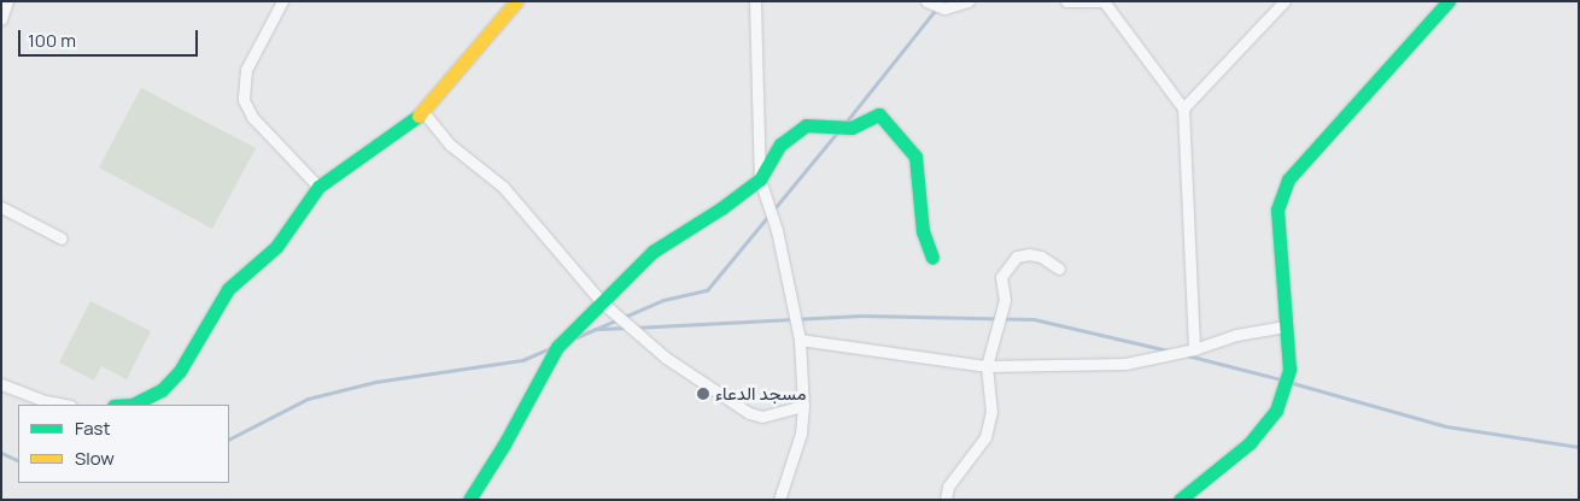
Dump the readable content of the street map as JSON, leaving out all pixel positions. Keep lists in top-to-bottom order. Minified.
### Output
{"places":["مسجد الدعاء"],"legend":["Fast","Slow"],"scale_bar":"100 m"}
